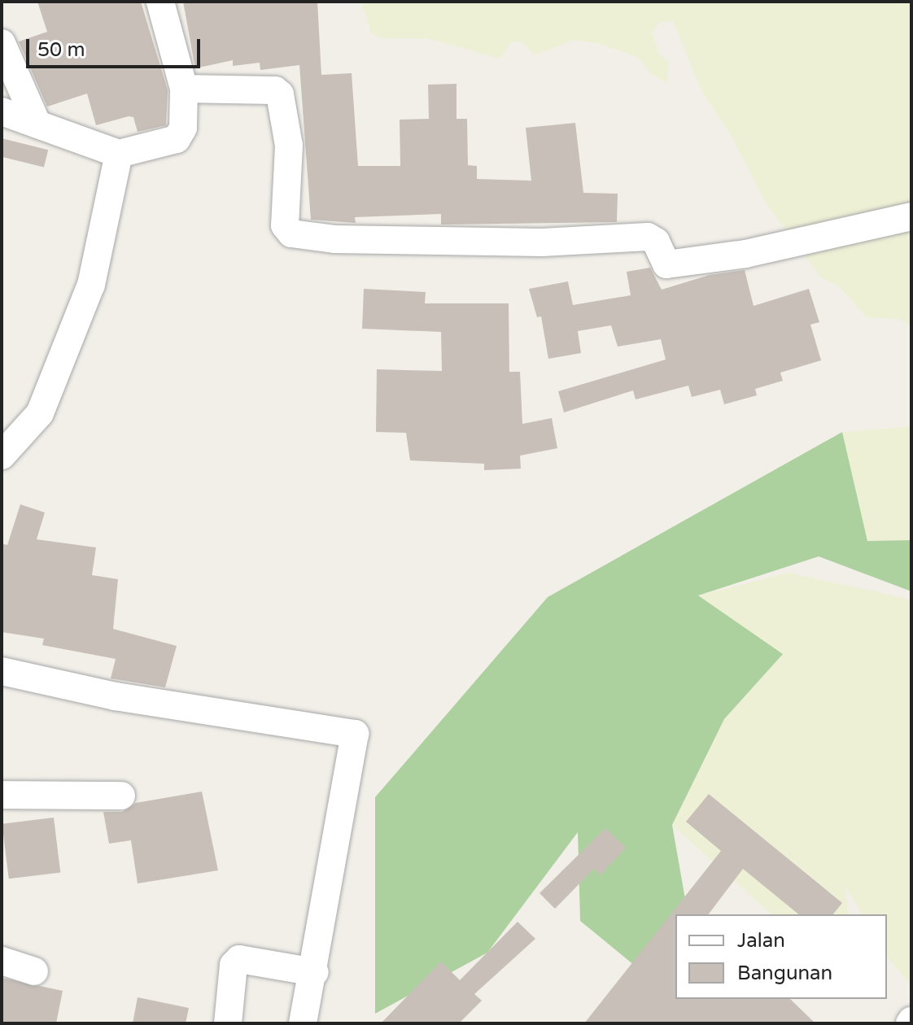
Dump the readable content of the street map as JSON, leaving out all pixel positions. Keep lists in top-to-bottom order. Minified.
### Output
{"legend":["Jalan","Bangunan"],"scale_bar":"50 m"}
